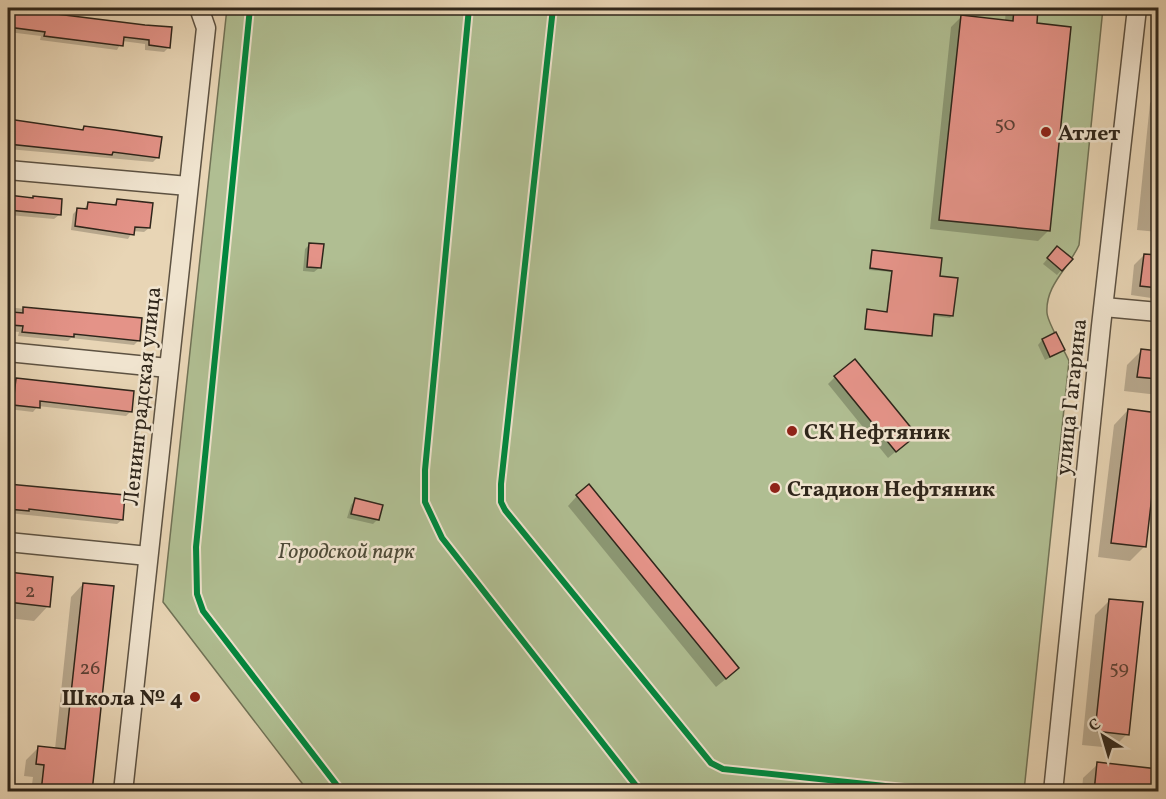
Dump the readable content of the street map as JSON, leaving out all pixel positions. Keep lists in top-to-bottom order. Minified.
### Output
{"streets":{"street":["Ленинградская улица","улица Гагарина"]},"parks":["Городской парк"],"places":["Атлет","СК Нефтяник","Стадион Нефтяник","Школа № 4"],"house_numbers":["50","2","26","59"],"north":"top left"}
